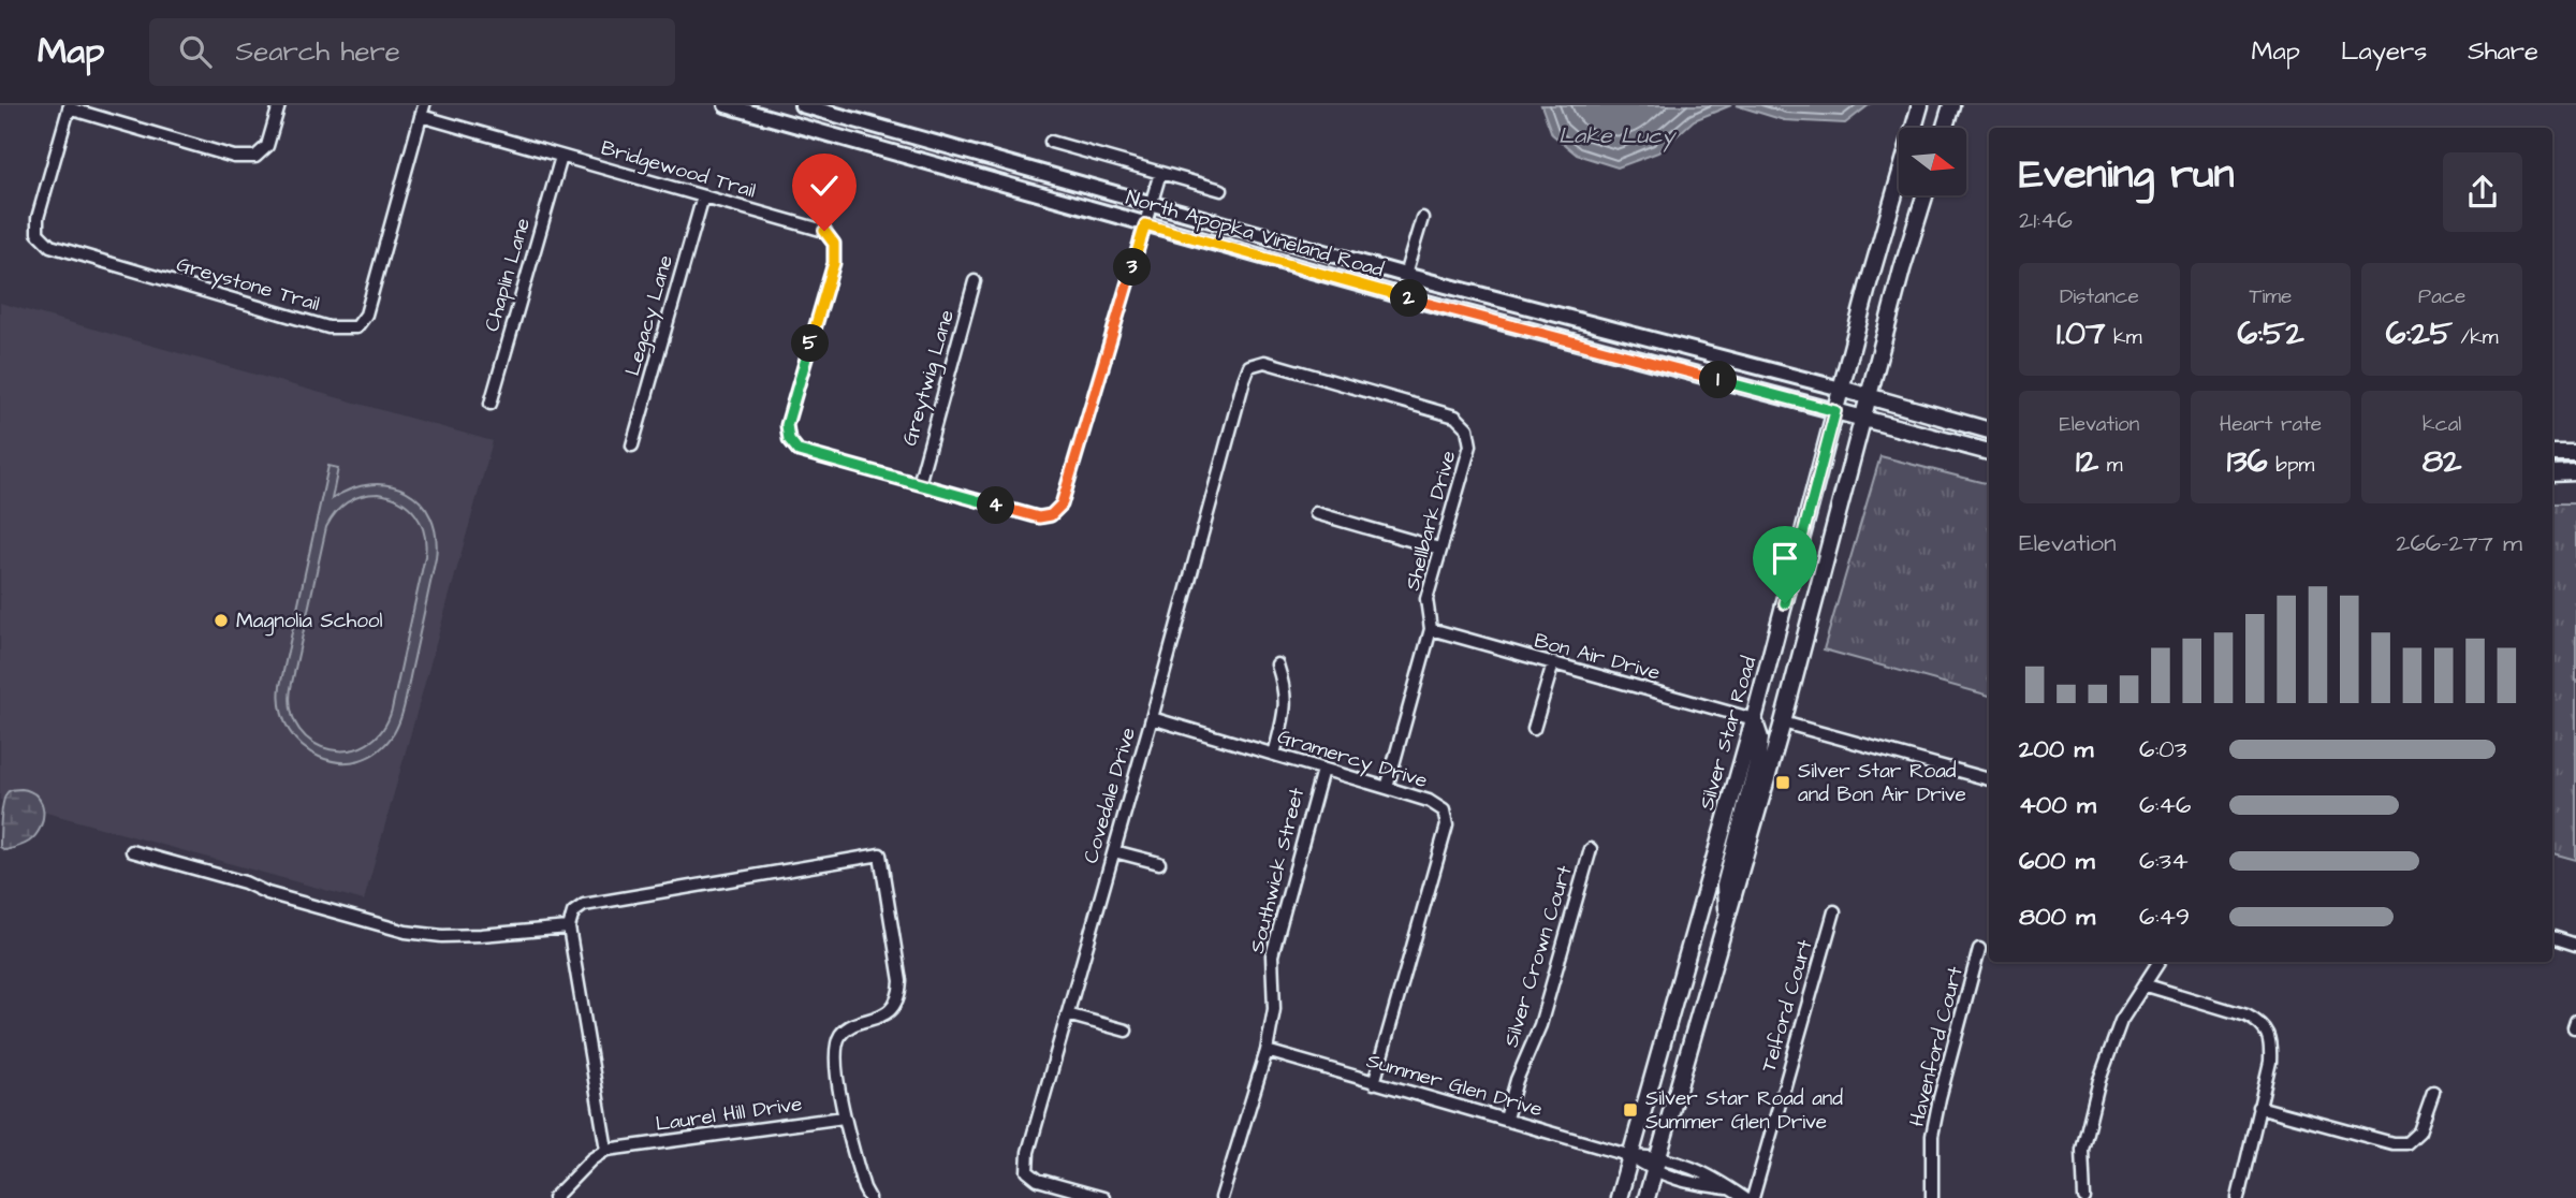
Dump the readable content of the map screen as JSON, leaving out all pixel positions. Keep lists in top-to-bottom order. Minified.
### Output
{"streets":{"main road":["North Apopka Vineland Road","Silver Star Road"],"street":["Bridgewood Trail","Chaplin Lane","Greystone Trail","Legacy Lane","Greytwig Lane","Shellbark Drive","Bon Air Drive","Gramercy Drive","Covedale Drive","Southwick Street","Silver Crown Court","Telford Court","Havenford Court","Summer Glen Drive","Laurel Hill Drive"]},"crossings":[["Bridgewood Trail","North Apopka Vineland Road"],["Bridgewood Trail","Chaplin Lane"],["Bridgewood Trail","Greystone Trail"],["Bridgewood Trail","Legacy Lane"],["Bridgewood Trail","Greytwig Lane"],["North Apopka Vineland Road","Silver Star Road"],["Shellbark Drive","Bon Air Drive"],["Shellbark Drive","Gramercy Drive"],["Shellbark Drive","Covedale Drive"],["Bon Air Drive","Silver Star Road"],["Silver Star Road","Summer Glen Drive"],["Gramercy Drive","Covedale Drive"],["Gramercy Drive","Southwick Street"],["Gramercy Drive","Summer Glen Drive"],["Southwick Street","Summer Glen Drive"],["Silver Crown Court","Summer Glen Drive"]],"water":["Lake Lucy"],"places":{"other":["Magnolia School"],"transit":["Silver Star Road and Bon Air Drive","Silver Star Road and Summer Glen Drive"]},"north":"right","page":{"header":"Map","search":"Search here","nav":["Map","Layers","Share"],"heading":["Evening run","21:46"],"pins":["3","2","5","1","4"],"stats":[["Distance","1.07 km"],["Time","6:52"],["Pace","6:25 /km"],["Elevation","12 m"],["Heart rate","136 bpm"],["kcal","82"]],"chart":["Elevation","266–277 m"],"list":[{"name":"200 m","note":"6:03"},{"name":"400 m","note":"6:46"},{"name":"600 m","note":"6:34"},{"name":"800 m","note":"6:49"}]}}
